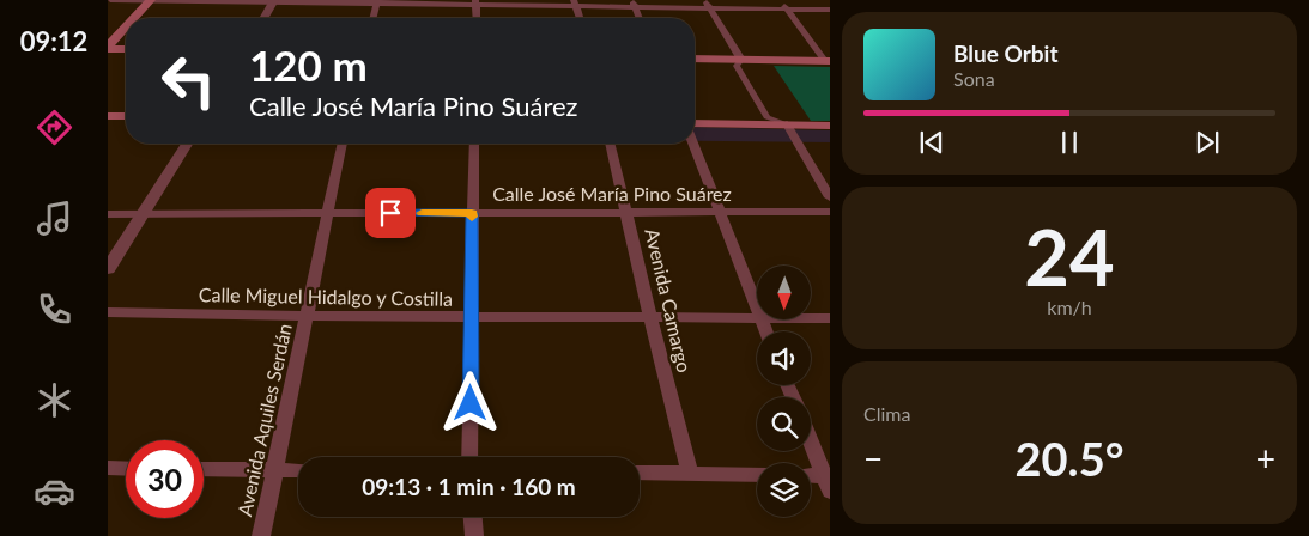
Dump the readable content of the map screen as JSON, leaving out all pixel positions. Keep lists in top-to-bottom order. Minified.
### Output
{"streets":{"street":["Calle José María Pino Suárez","Calle Miguel Hidalgo y Costilla","Avenida Camargo","Avenida Aquiles Serdán"]},"crossings":[["Calle José María Pino Suárez","Avenida Camargo"],["Calle José María Pino Suárez","Avenida Aquiles Serdán"],["Calle Miguel Hidalgo y Costilla","Avenida Camargo"],["Calle Miguel Hidalgo y Costilla","Avenida Aquiles Serdán"]],"north":"bottom","page":{"tabs":"09:12","turn":["120 m","Calle José María Pino Suárez"],"song":["Blue Orbit","Sona"],"tile":[["24","km/h"],"Clima"],"heat":["−","20.5°","+"],"limit":"30","trip":"09:13 · 1 min · 160 m"}}
